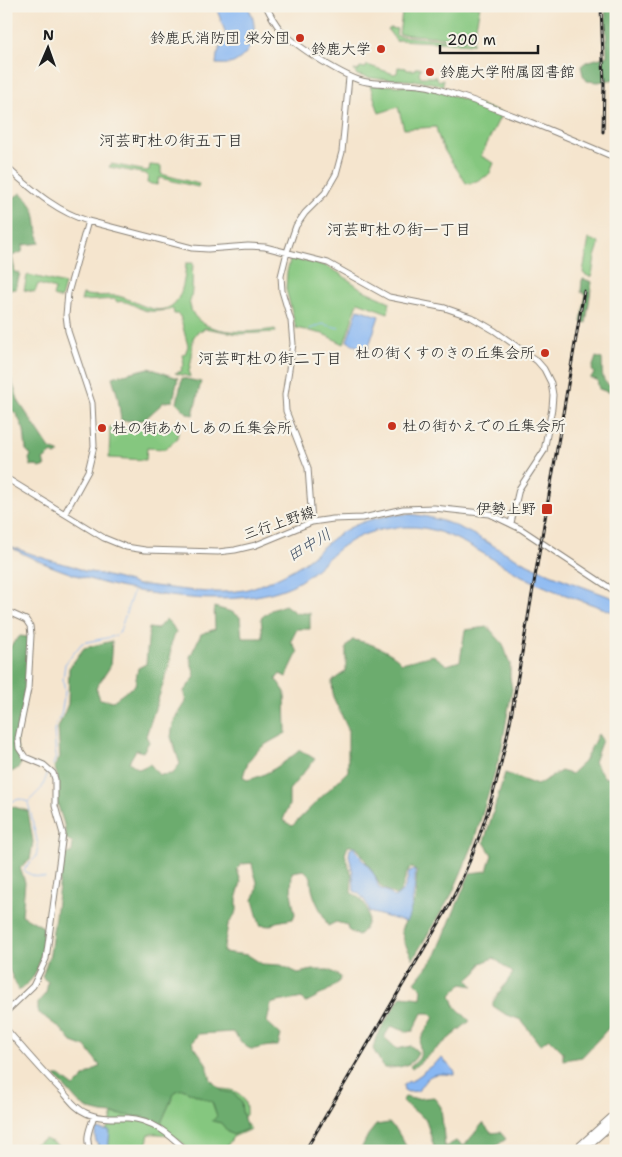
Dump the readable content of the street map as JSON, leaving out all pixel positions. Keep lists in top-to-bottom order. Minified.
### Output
{"streets":{"street":["三行上野線"]},"districts":["河芸町杜の街五丁目","河芸町杜の街一丁目","河芸町杜の街二丁目"],"water":["田中川"],"places":{"other":["鈴鹿氏消防団 栄分団","鈴鹿大学","鈴鹿大学附属図書館","杜の街くすのきの丘集会所","杜の街かえでの丘集会所","杜の街あかしあの丘集会所"],"transit":["伊勢上野"]},"scale_bar":"200 m","north":"top"}
